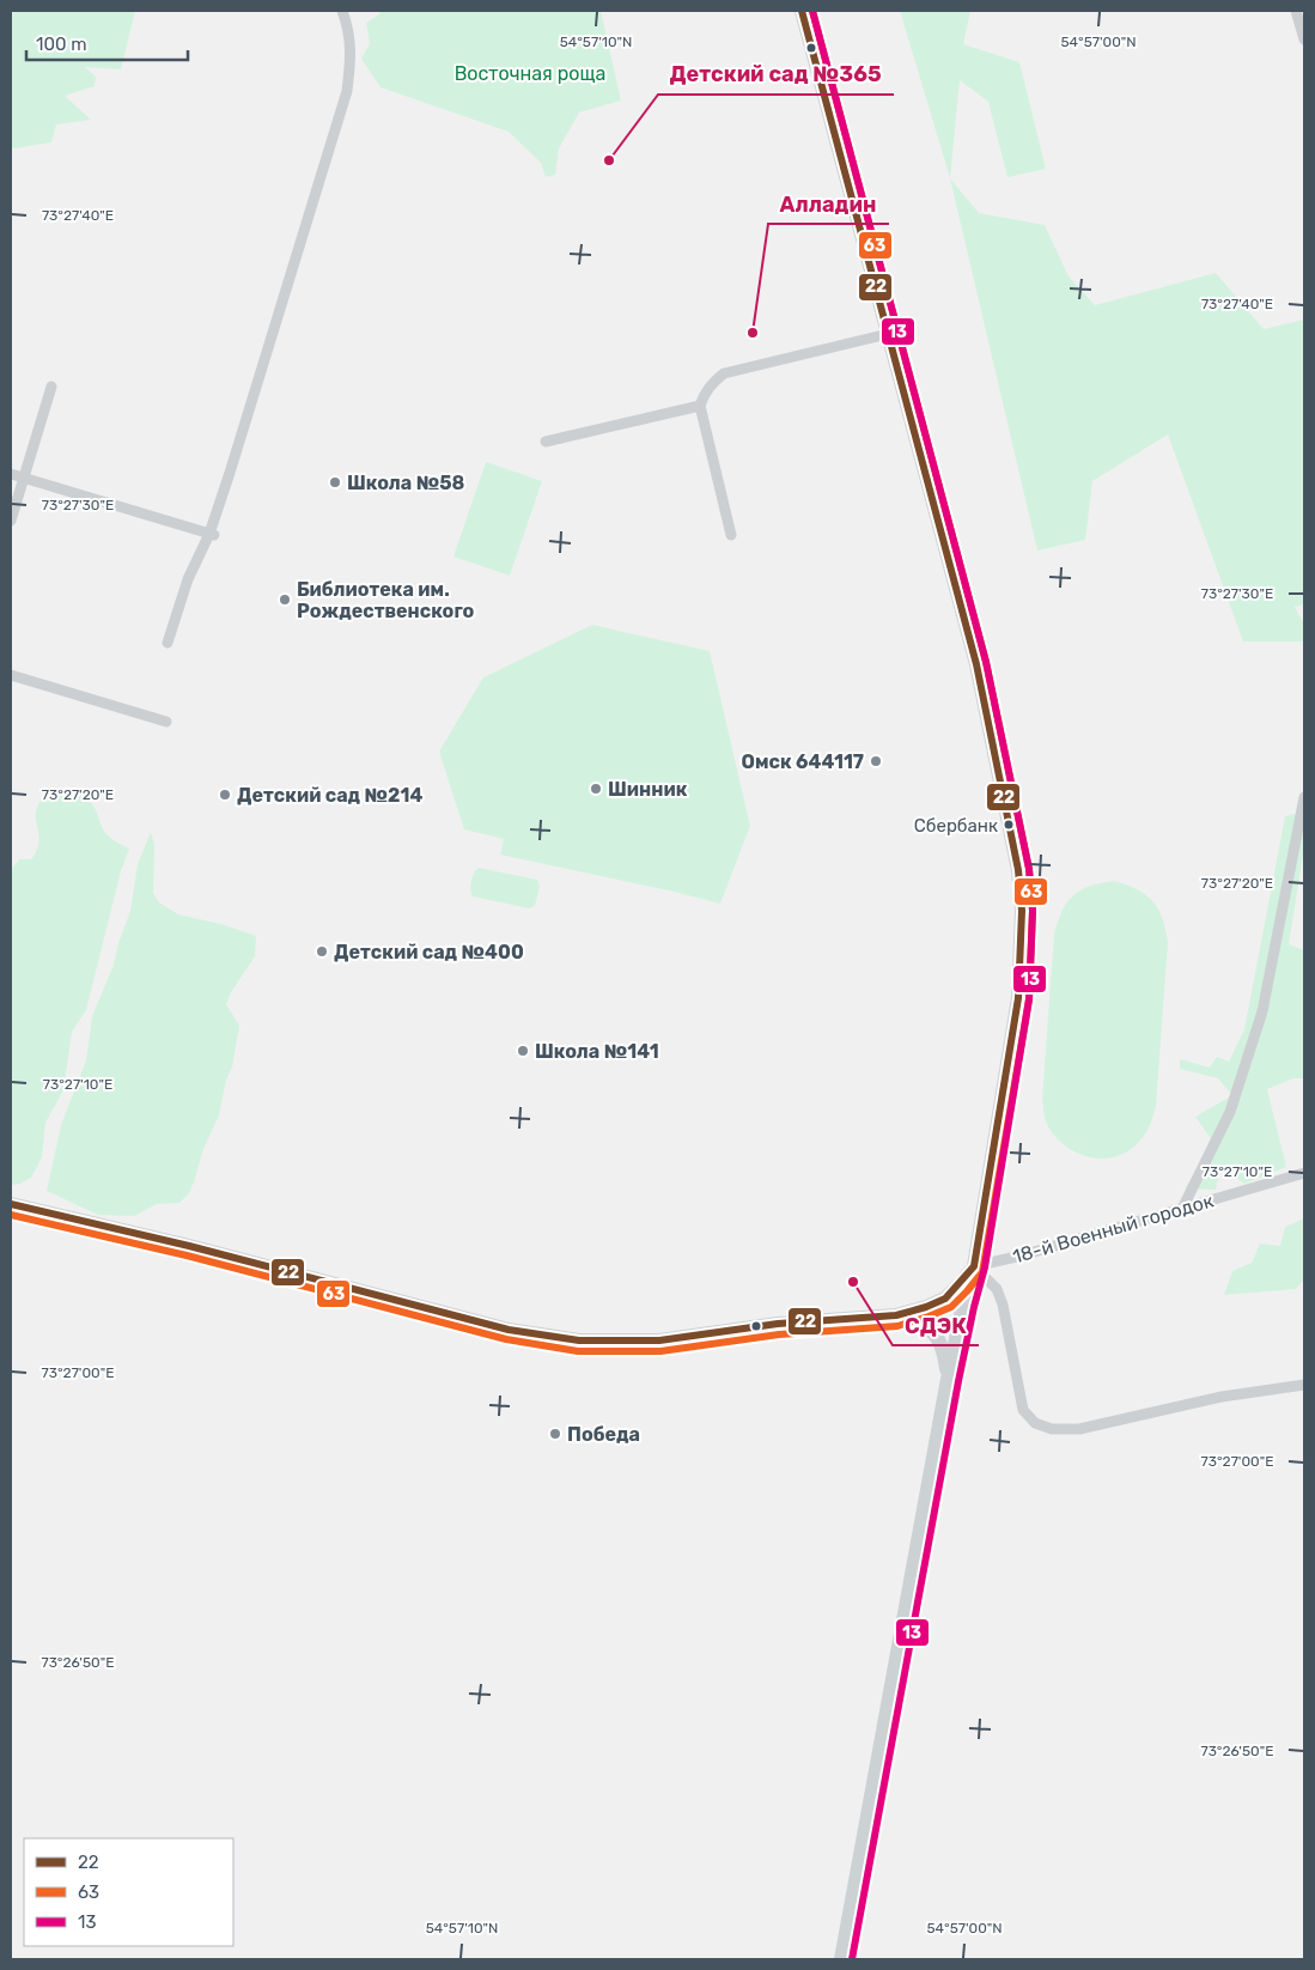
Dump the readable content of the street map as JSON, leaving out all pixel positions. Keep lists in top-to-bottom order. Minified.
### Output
{"streets":{"street":["18-й Военный городок"]},"parks":["Восточная роща"],"places":["Детский сад №365","Алладин","Школа №58","Библиотека им. Рождественского","Омск 644117","Шинник","Детский сад №214","Сбербанк","Детский сад №400","Школа №141","СДЭК","Победа"],"lines":["transit line 22","transit line 63","transit line 13"],"legend":["22","63","13"],"scale_bar":"100 m","coordinates":["54°57'10\"N","54°57'00\"N","73°27'40\"E","73°27'30\"E","73°27'20\"E","73°27'10\"E","73°27'00\"E","73°26'50\"E"]}
